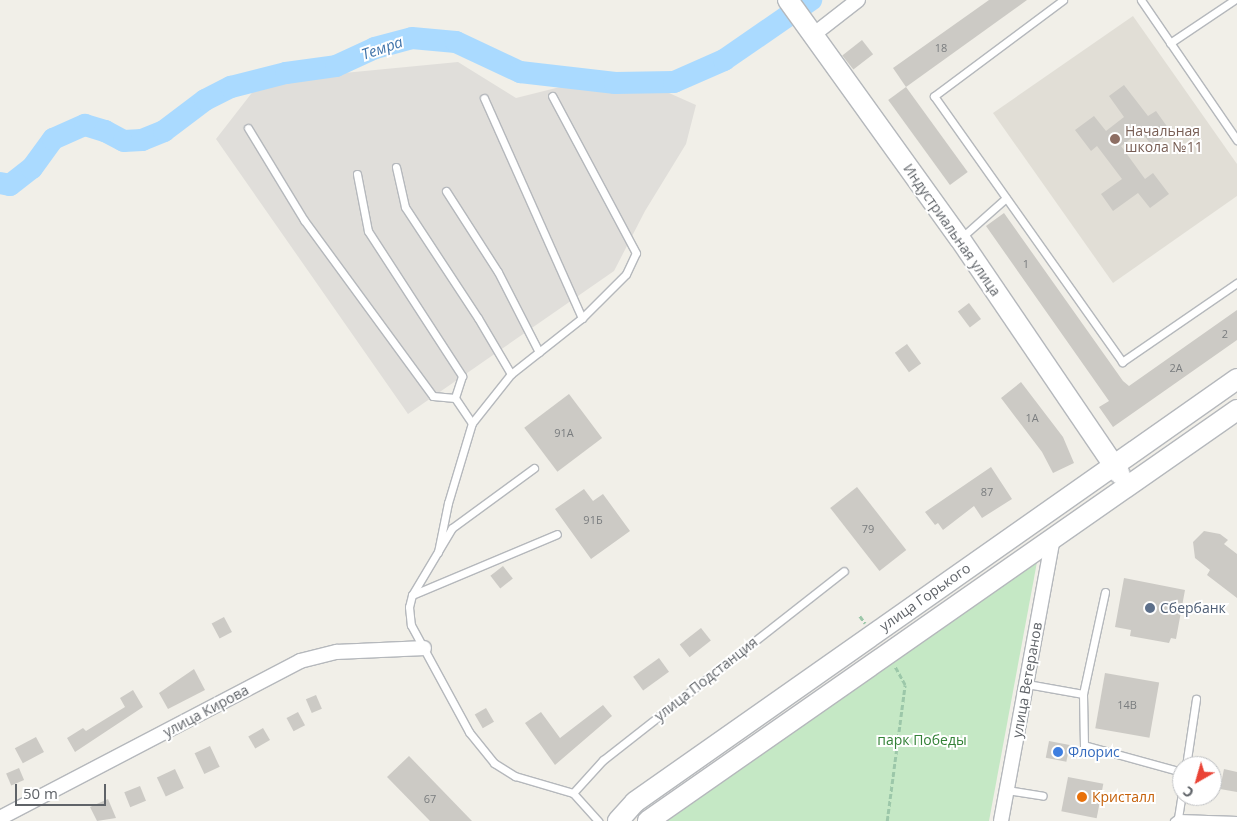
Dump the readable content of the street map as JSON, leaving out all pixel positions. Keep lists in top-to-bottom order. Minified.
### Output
{"streets":{"main road":["Индустриальная улица","улица Горького"],"street":["улица Ветеранов","улица Кирова"],"lane":["улица Подстанция"]},"crossings":[["Индустриальная улица","улица Горького"],["улица Горького","улица Ветеранов"]],"water":["Темра"],"parks":["парк Победы"],"places":["Начальная школа №11","Сбербанк","Флорис","Кристалл"],"house_numbers":["18","1","2","2А","1А","91А","87","91Б","79","14В","67"],"scale_bar":"50 m","north":"bottom left"}
